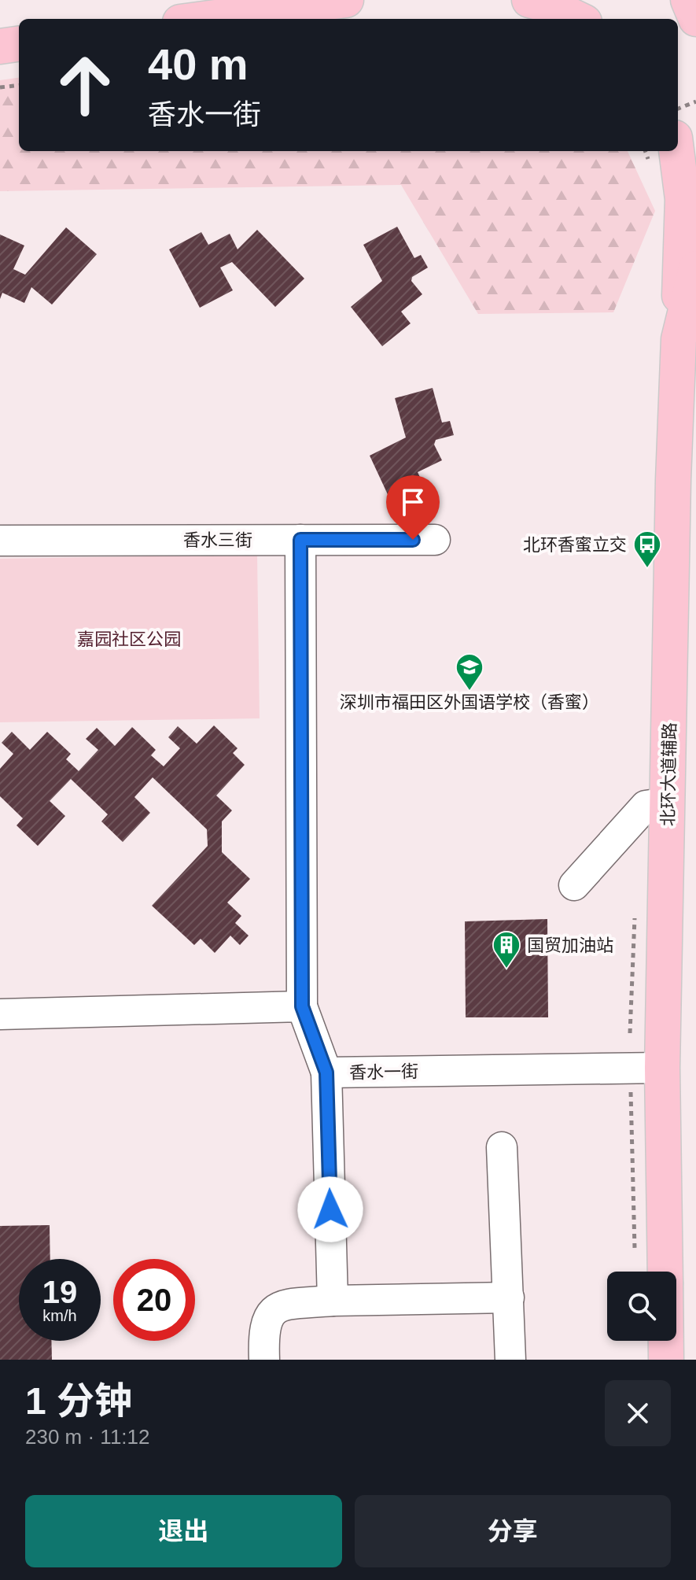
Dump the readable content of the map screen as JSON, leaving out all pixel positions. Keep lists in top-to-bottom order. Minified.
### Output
{"streets":{"main road":["北环大道辅路"],"street":["香水三街","香水一街"]},"crossings":[["北环大道辅路","香水一街"]],"parks":["嘉园社区公园"],"places":{"bus stop":["北环香蜜立交"],"school or university":["深圳市福田区外国语学校（香蜜）"],"building":["国贸加油站"]},"page":{"turn":["40 m","香水一街"],"speed":"19 km/h","limit":"20","heading":["1 分钟","230 m · 11:12"],"buttons":["退出","分享"]}}
